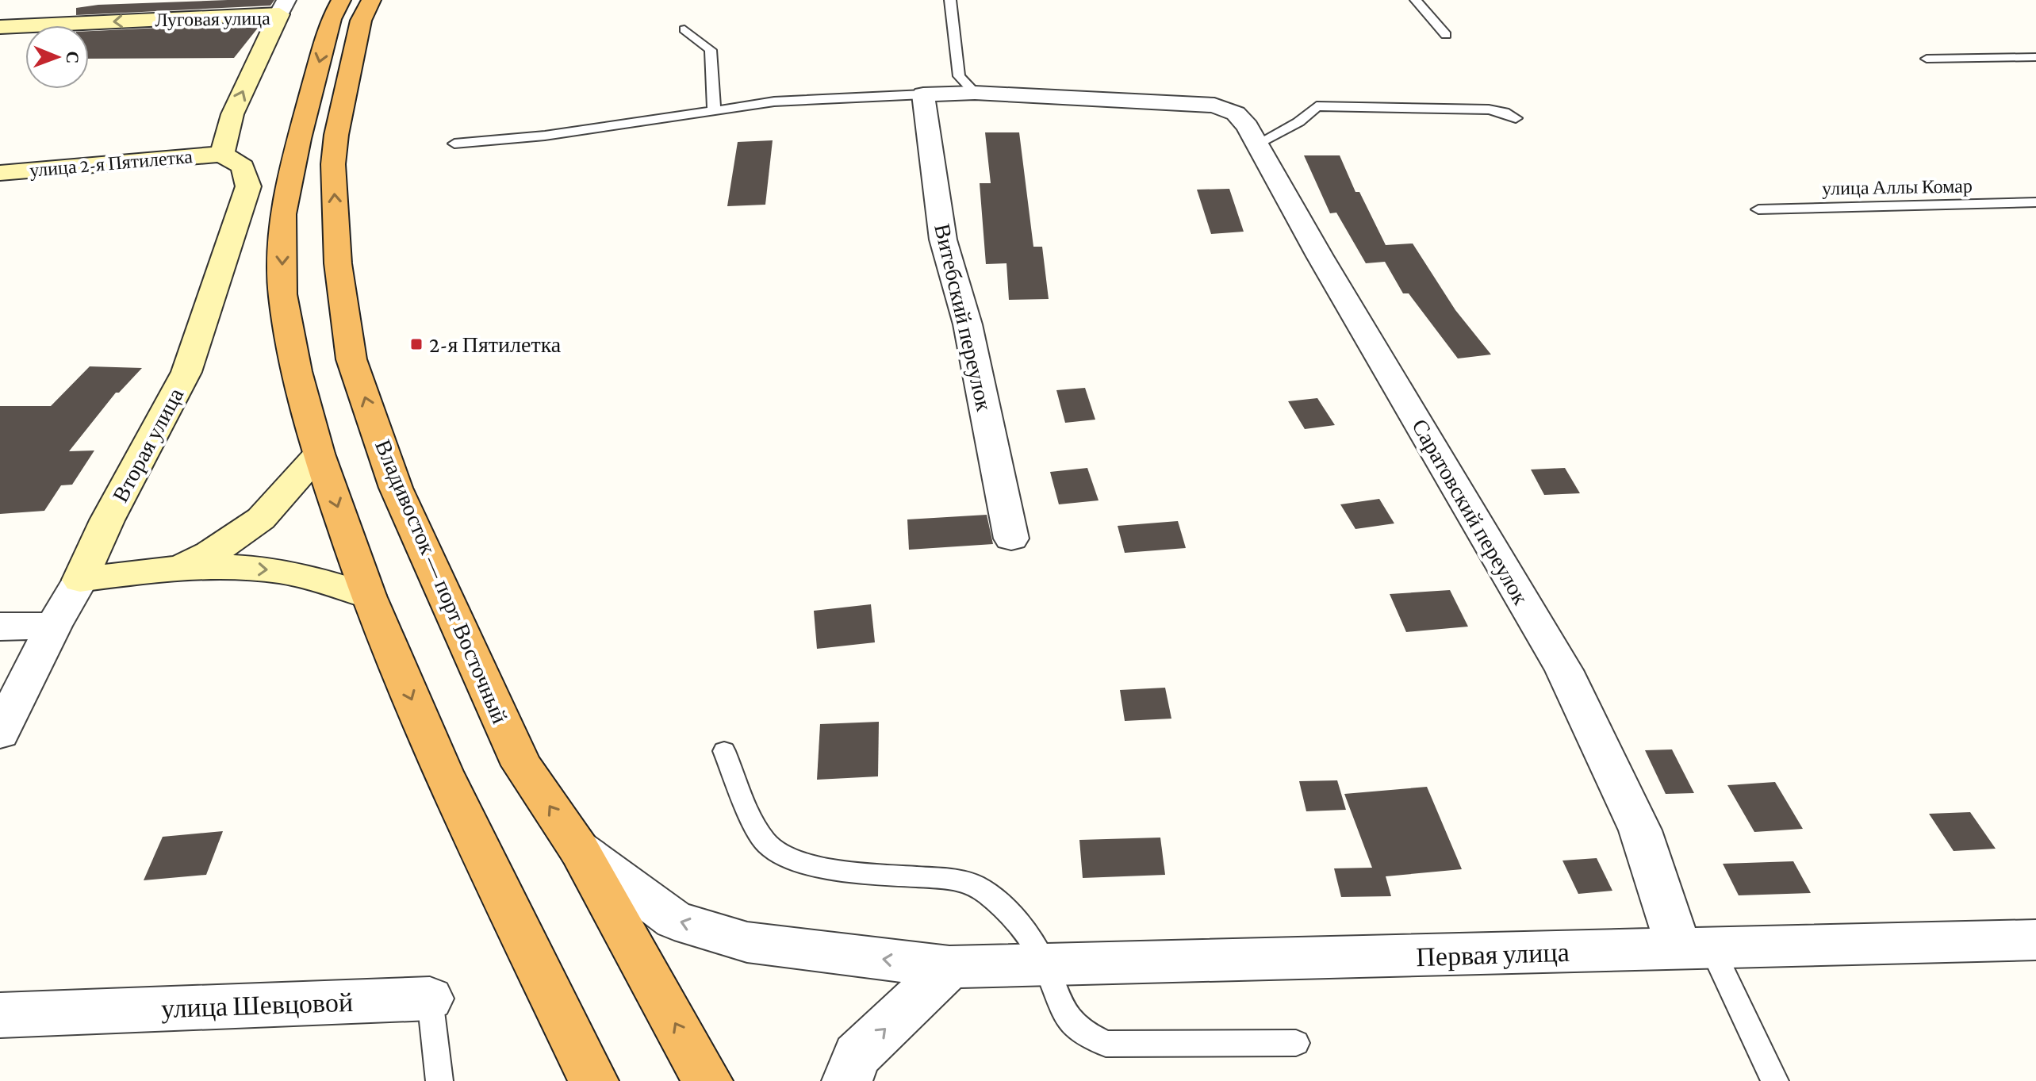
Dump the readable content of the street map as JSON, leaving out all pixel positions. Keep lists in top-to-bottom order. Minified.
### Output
{"streets":{"highway":["Владивосток — порт Восточный"],"main road":["Луговая улица","улица 2-я Пятилетка","Вторая улица"],"street":["Витебский переулок","Саратовский переулок","Первая улица","улица Шевцовой"],"lane":["улица Аллы Комар"]},"crossings":[["Луговая улица","улица 2-я Пятилетка"],["Луговая улица","Вторая улица"],["улица 2-я Пятилетка","Вторая улица"],["Саратовский переулок","Первая улица"],["Владивосток — порт Восточный","Первая улица"]],"places":{"transit":["2-я Пятилетка"]},"north":"right"}
